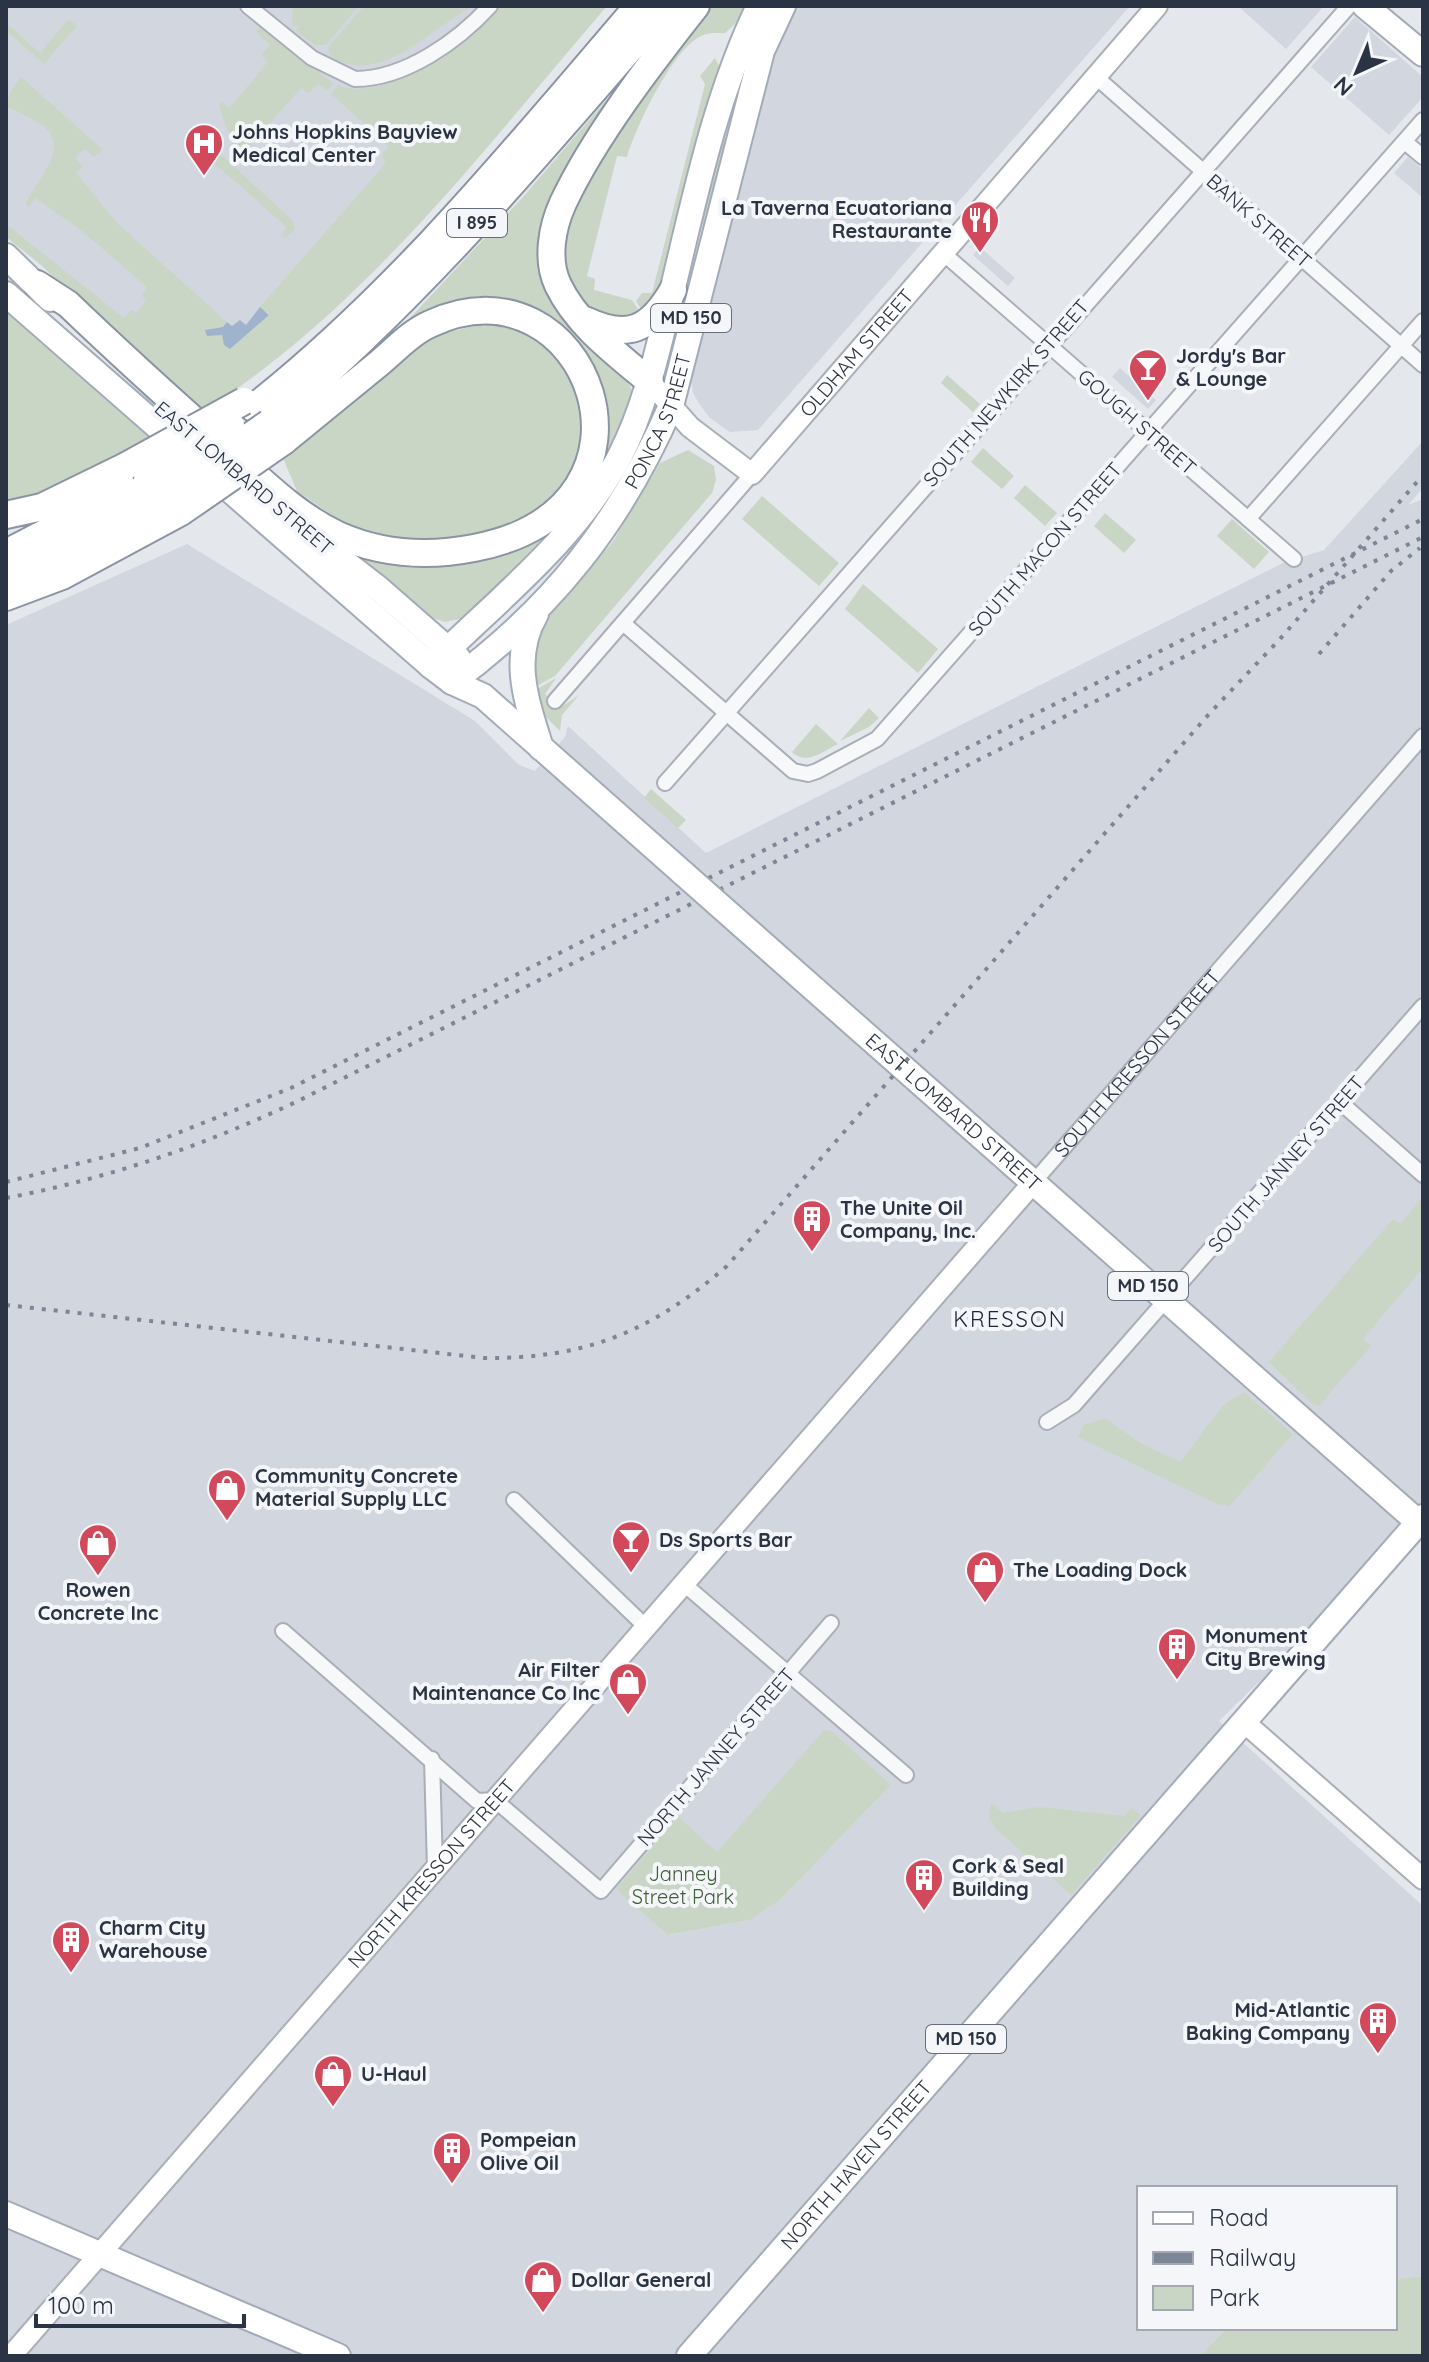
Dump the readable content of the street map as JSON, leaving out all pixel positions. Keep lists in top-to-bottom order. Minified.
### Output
{"streets":{"highway":["I 895"],"main road":["MD 150","PONCA STREET","EAST LOMBARD STREET","NORTH HAVEN STREET"],"street":["BANK STREET","OLDHAM STREET","SOUTH NEWKIRK STREET","GOUGH STREET","SOUTH MACON STREET","SOUTH KRESSON STREET","SOUTH JANNEY STREET","NORTH JANNEY STREET","NORTH KRESSON STREET"]},"crossings":[["BANK STREET","OLDHAM STREET"],["BANK STREET","SOUTH NEWKIRK STREET"],["BANK STREET","SOUTH MACON STREET"],["MD 150","PONCA STREET"],["MD 150","EAST LOMBARD STREET"],["MD 150","NORTH HAVEN STREET"],["OLDHAM STREET","GOUGH STREET"],["OLDHAM STREET","SOUTH MACON STREET"],["SOUTH NEWKIRK STREET","GOUGH STREET"],["SOUTH NEWKIRK STREET","SOUTH MACON STREET"],["PONCA STREET","EAST LOMBARD STREET"],["GOUGH STREET","SOUTH MACON STREET"],["EAST LOMBARD STREET","SOUTH KRESSON STREET"],["EAST LOMBARD STREET","SOUTH JANNEY STREET"],["SOUTH KRESSON STREET","NORTH KRESSON STREET"],["NORTH JANNEY STREET","NORTH KRESSON STREET"]],"districts":["KRESSON"],"parks":["Janney Street Park"],"places":{"hospital":["Johns Hopkins Bayview Medical Center"],"restaurant":["La Taverna Ecuatoriana Restaurante"],"bar":["Jordy's Bar & Lounge","Ds Sports Bar"],"building":["The Unite Oil Company, Inc.","Monument City Brewing","Cork & Seal Building","Charm City Warehouse","Mid-Atlantic Baking Company","Pompeian Olive Oil"],"shop":["Community Concrete Material Supply LLC","Rowen Concrete Inc","The Loading Dock","Air Filter Maintenance Co Inc","U-Haul","Dollar General"]},"legend":["Road","Railway","Park"],"scale_bar":"100 m","north":"bottom left"}
